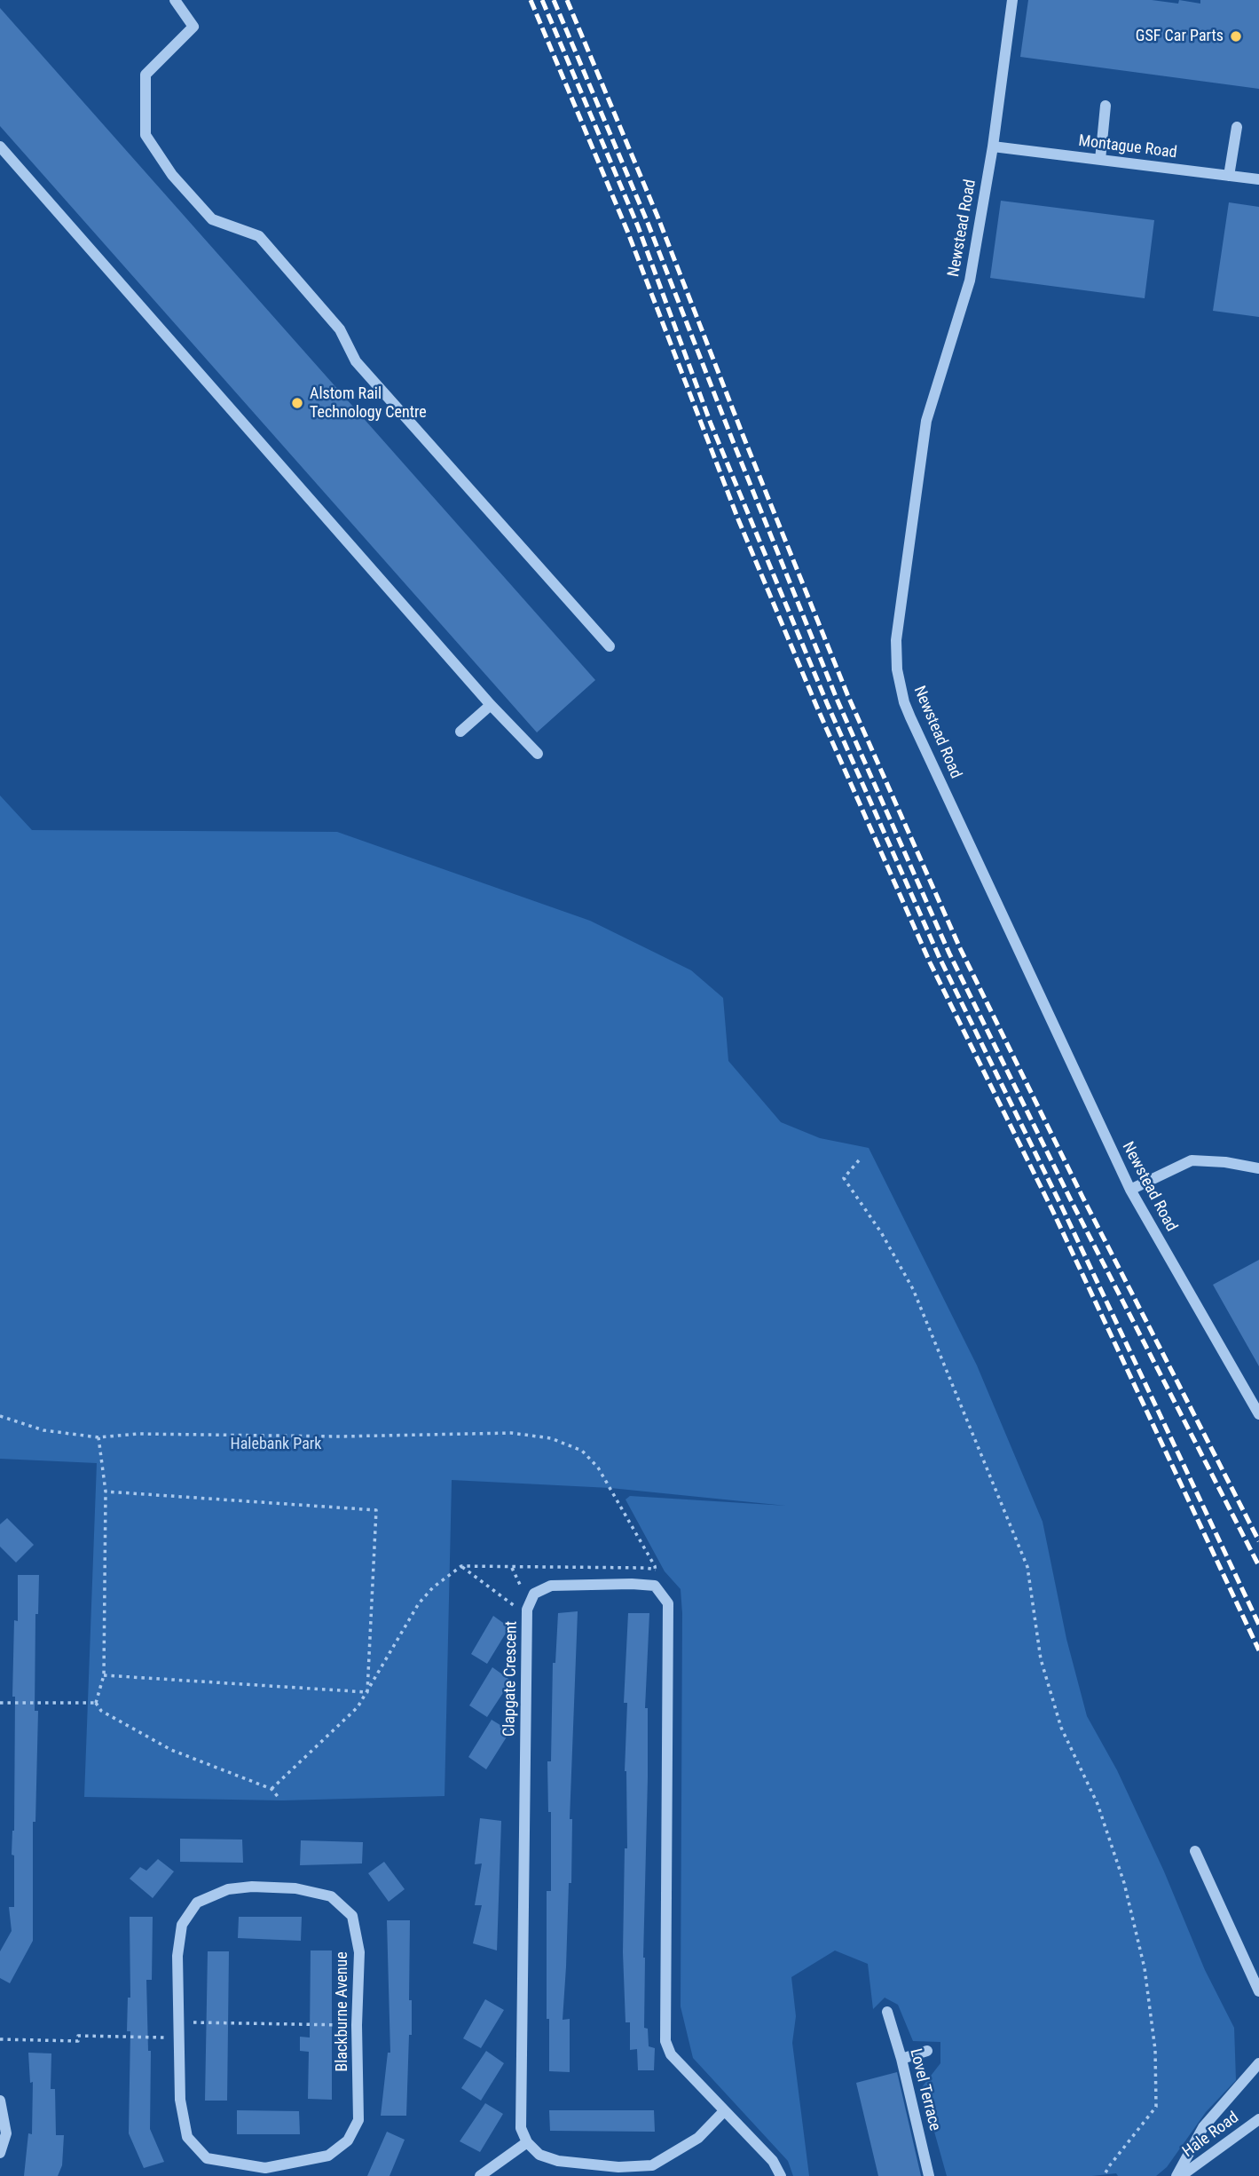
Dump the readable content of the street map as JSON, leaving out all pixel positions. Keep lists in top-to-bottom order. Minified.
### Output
{"streets":{"street":["Montague Road","Newstead Road","Clapgate Crescent","Blackburne Avenue","Lovel Terrace","Hale Road"]},"crossings":[["Montague Road","Newstead Road"]],"parks":["Halebank Park"],"places":["GSF Car Parts","Alstom Rail Technology Centre"]}
